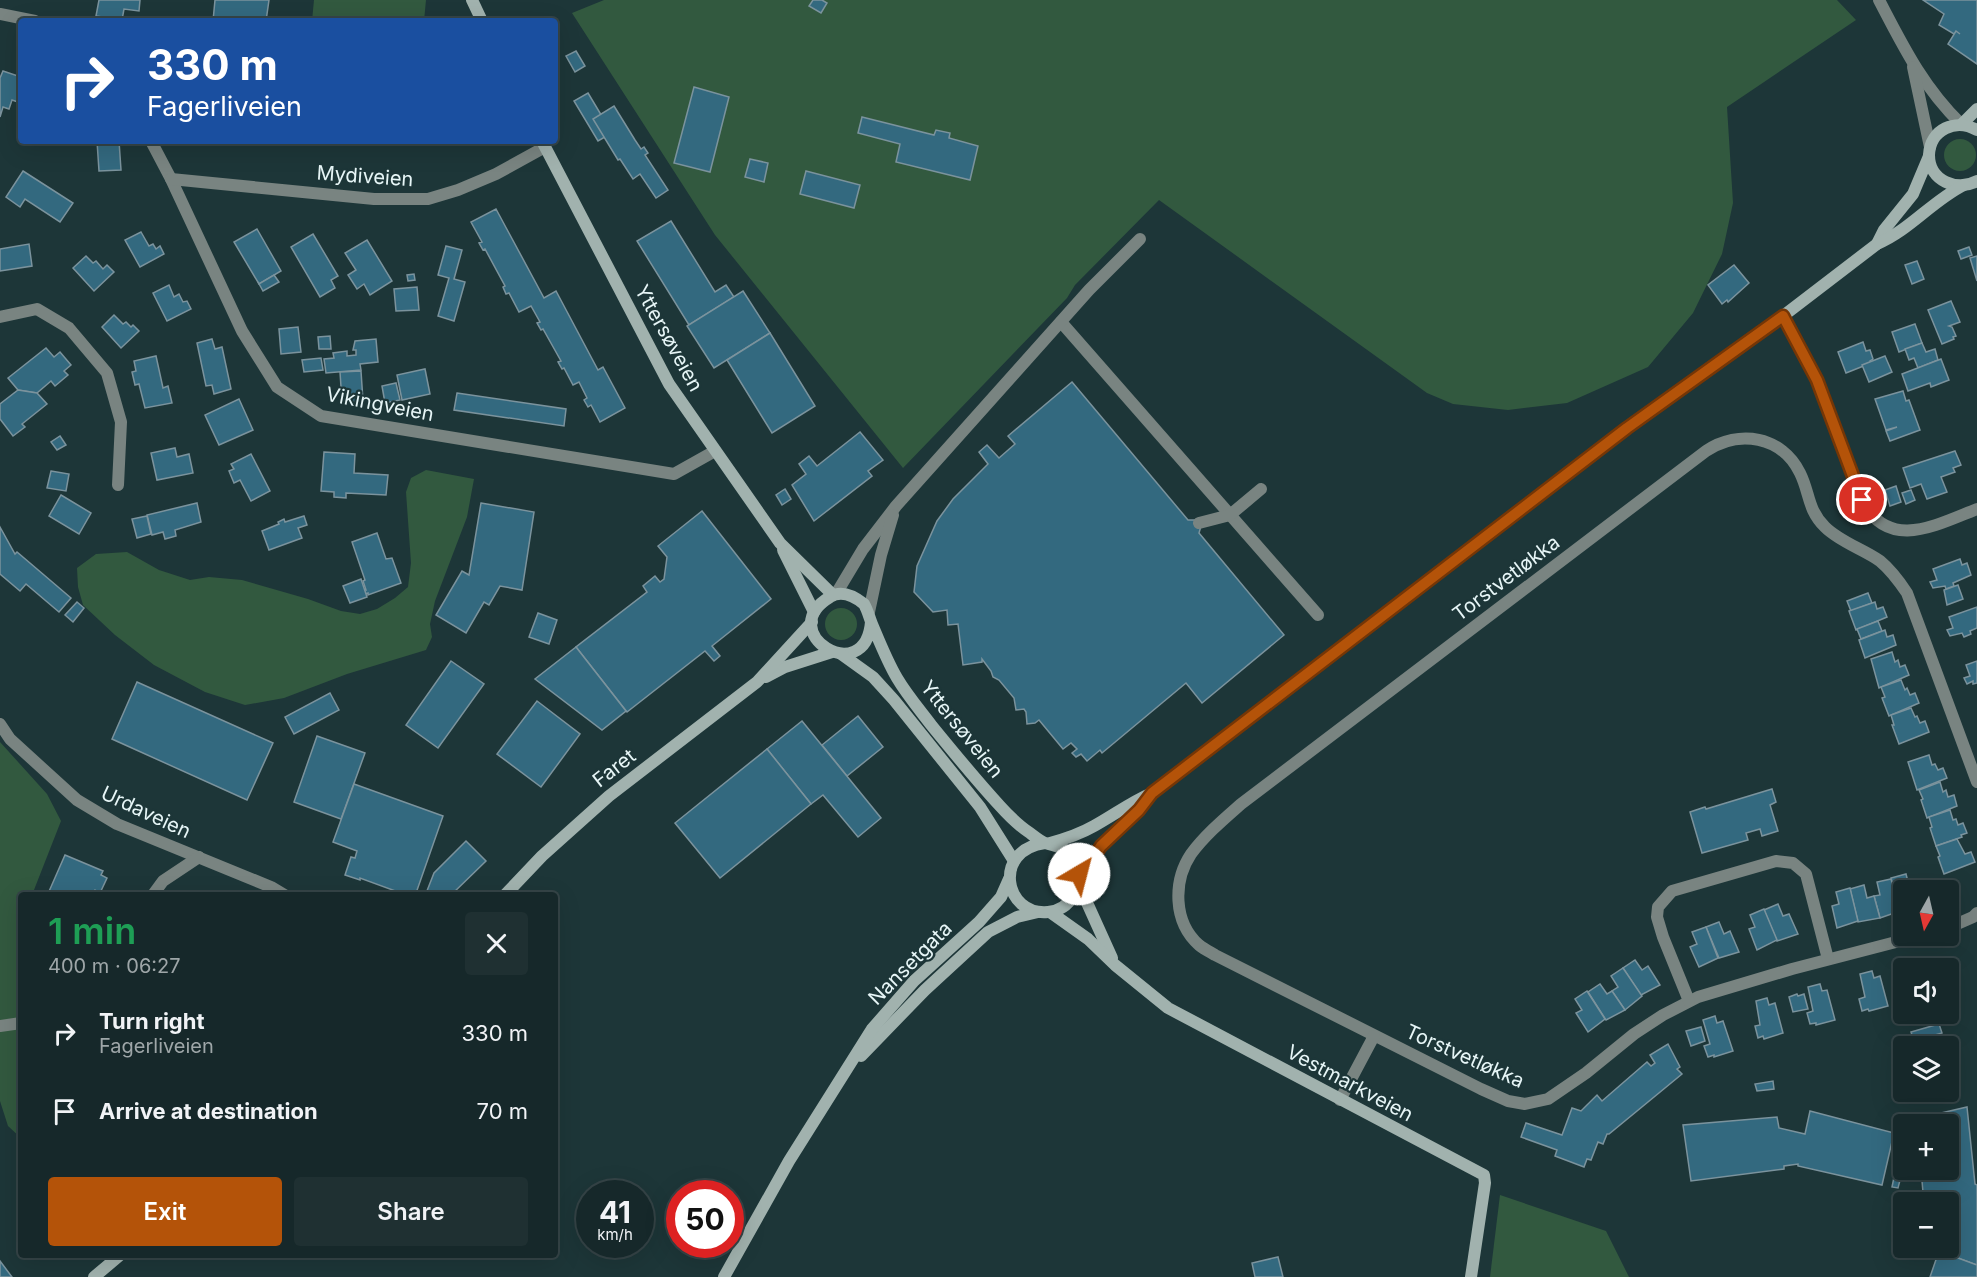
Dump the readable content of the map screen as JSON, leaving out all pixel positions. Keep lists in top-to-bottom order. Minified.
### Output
{"streets":{"main road":["Yttersøveien","Faret","Nansetgata","Vestmarkveien"],"street":["Mydiveien","Vikingveien","Torstvetløkka","Urdaveien"]},"crossings":[["Mydiveien","Yttersøveien"],["Mydiveien","Vikingveien"],["Yttersøveien","Vikingveien"],["Yttersøveien","Faret"],["Yttersøveien","Nansetgata"],["Yttersøveien","Vestmarkveien"],["Torstvetløkka","Vestmarkveien"],["Nansetgata","Vestmarkveien"]],"north":"bottom","page":{"turn":["330 m","Fagerliveien"],"map_buttons":["+","−"],"heading":["1 min","400 m · 06:27"],"list":[{"name":"Turn right","note":"Fagerliveien","value":"330 m"},{"name":"Arrive at destination","value":"70 m"}],"buttons":["Exit","Share"],"speed":"41 km/h","limit":"50"}}
